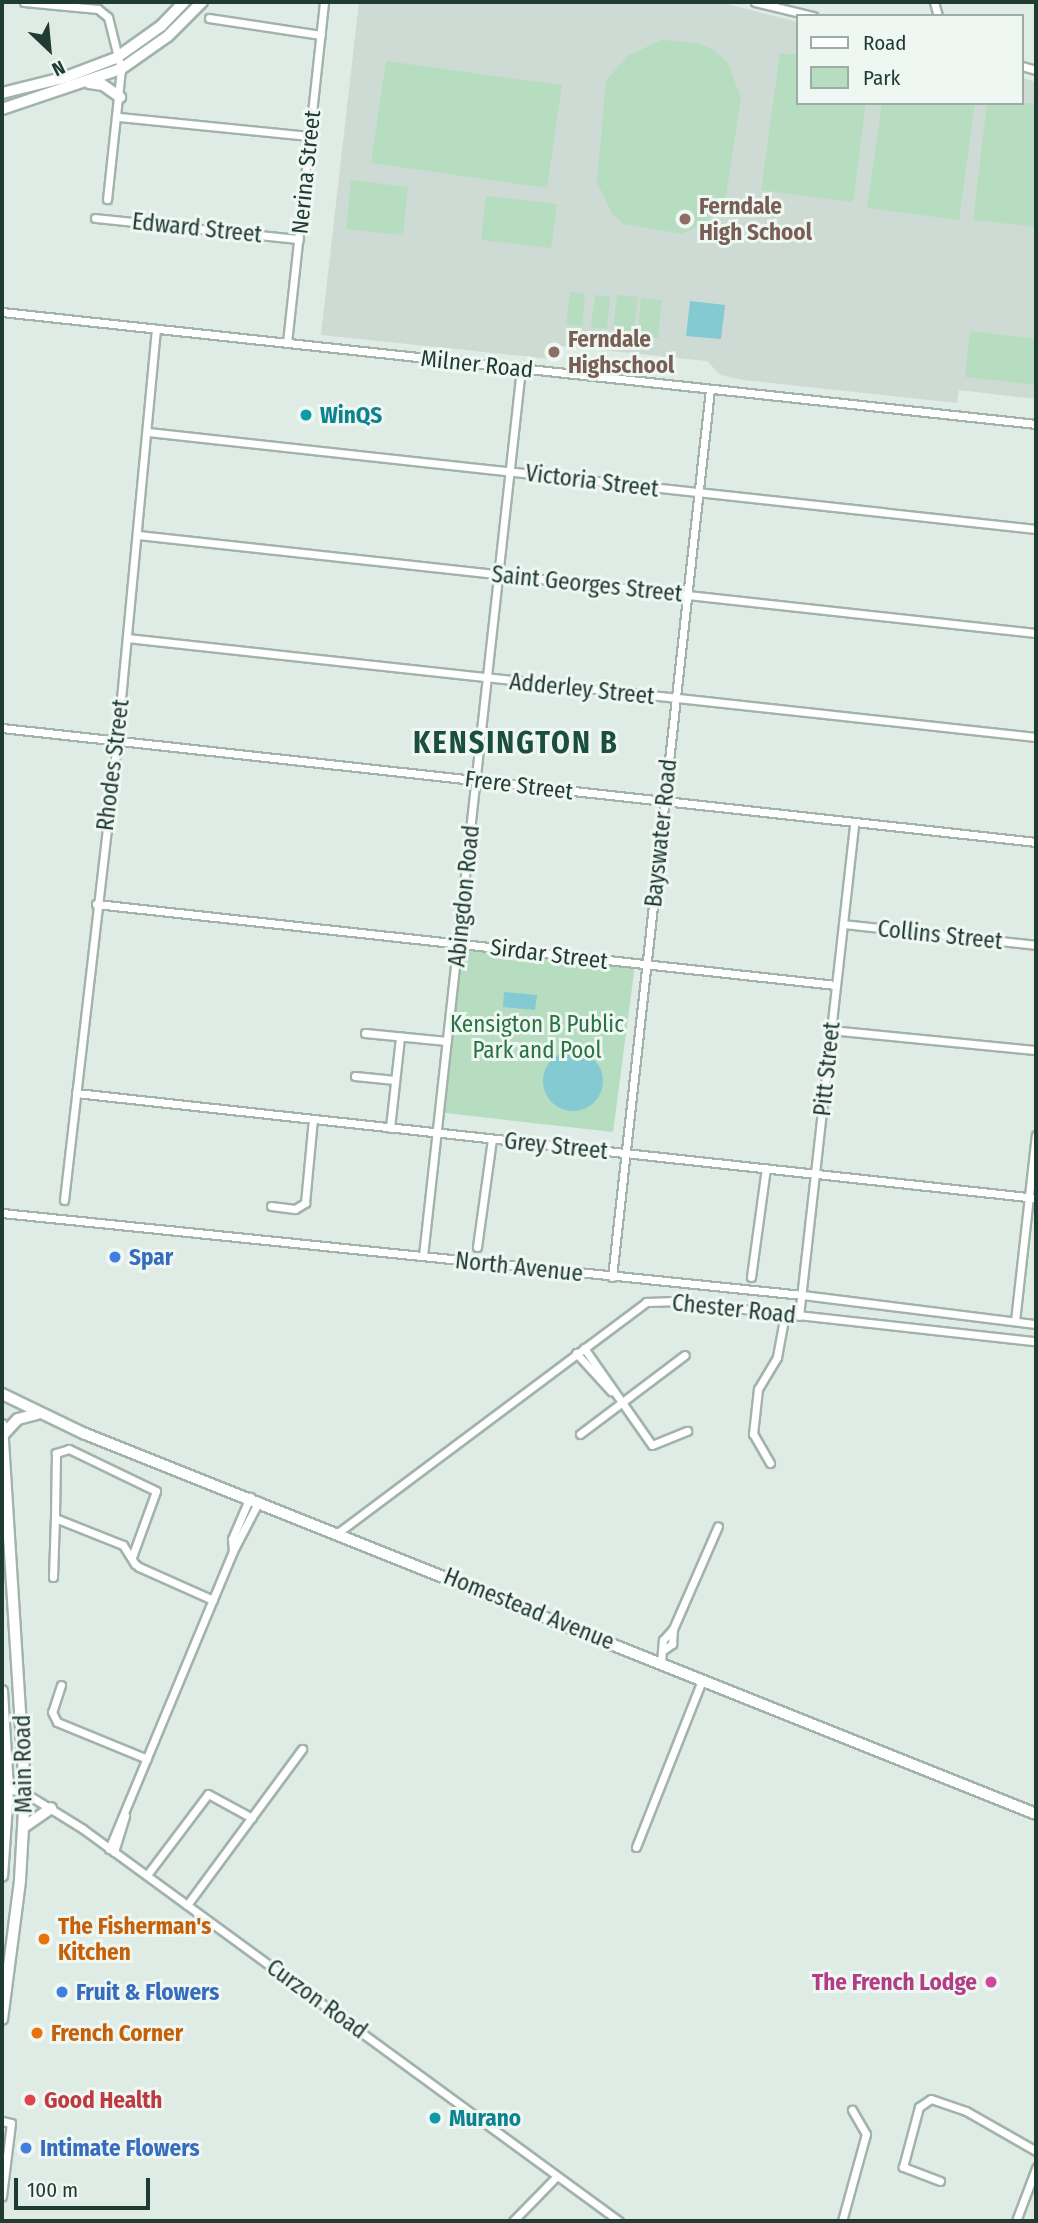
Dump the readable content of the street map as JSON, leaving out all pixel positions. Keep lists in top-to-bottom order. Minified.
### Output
{"streets":{"main road":["Main Road"],"street":["Nerina Street","Edward Street","Milner Road","Victoria Street","Saint Georges Street","Adderley Street","Rhodes Street","Frere Street","Bayswater Road","Abingdon Road","Collins Street","Sirdar Street","Pitt Street","Grey Street","North Avenue","Chester Road","Homestead Avenue","Curzon Road"]},"crossings":[["Nerina Street","Edward Street"],["Nerina Street","Milner Road"],["Milner Road","Rhodes Street"],["Milner Road","Bayswater Road"],["Milner Road","Abingdon Road"],["Victoria Street","Rhodes Street"],["Victoria Street","Bayswater Road"],["Victoria Street","Abingdon Road"],["Saint Georges Street","Rhodes Street"],["Saint Georges Street","Bayswater Road"],["Saint Georges Street","Abingdon Road"],["Adderley Street","Rhodes Street"],["Adderley Street","Bayswater Road"],["Adderley Street","Abingdon Road"],["Rhodes Street","Frere Street"],["Rhodes Street","Sirdar Street"],["Rhodes Street","Grey Street"],["Frere Street","Bayswater Road"],["Frere Street","Abingdon Road"],["Frere Street","Pitt Street"],["Bayswater Road","Sirdar Street"],["Bayswater Road","Grey Street"],["Bayswater Road","North Avenue"],["Abingdon Road","Sirdar Street"],["Abingdon Road","Grey Street"],["Abingdon Road","North Avenue"],["Collins Street","Pitt Street"],["Sirdar Street","Pitt Street"],["Pitt Street","Grey Street"],["Pitt Street","North Avenue"],["Pitt Street","Chester Road"],["Chester Road","Homestead Avenue"],["Main Road","Curzon Road"]],"districts":["KENSINGTON B"],"parks":["Kensigton B Public Park and Pool"],"places":["Ferndale High School","Ferndale Highschool","WinQS","Spar","The Fisherman's Kitchen","The French Lodge","Fruit & Flowers","French Corner","Good Health","Murano","Intimate Flowers"],"legend":["Road","Park"],"scale_bar":"100 m","north":"bottom right"}
